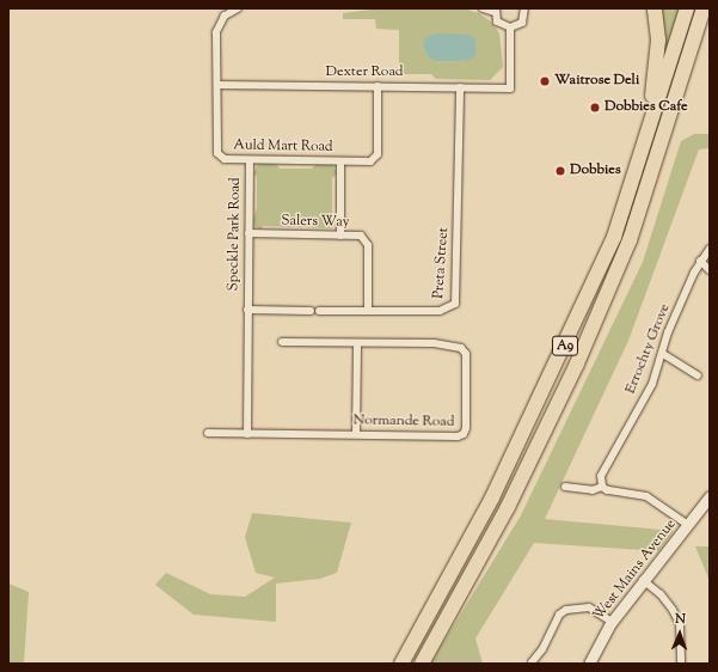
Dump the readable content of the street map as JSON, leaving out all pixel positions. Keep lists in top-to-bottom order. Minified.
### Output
{"streets":{"highway":["A9"],"street":["Dexter Road","Auld Mart Road","Salers Way","Speckle Park Road","Preta Street","Errochty Grove","Normande Road","West Mains Avenue"]},"crossings":[["Dexter Road","Auld Mart Road"],["Dexter Road","Preta Street"],["Auld Mart Road","Speckle Park Road"],["Salers Way","Speckle Park Road"],["Salers Way","Preta Street"],["Speckle Park Road","Normande Road"]],"places":["Waitrose Deli","Dobbies Cafe","Dobbies"],"north":"top"}
